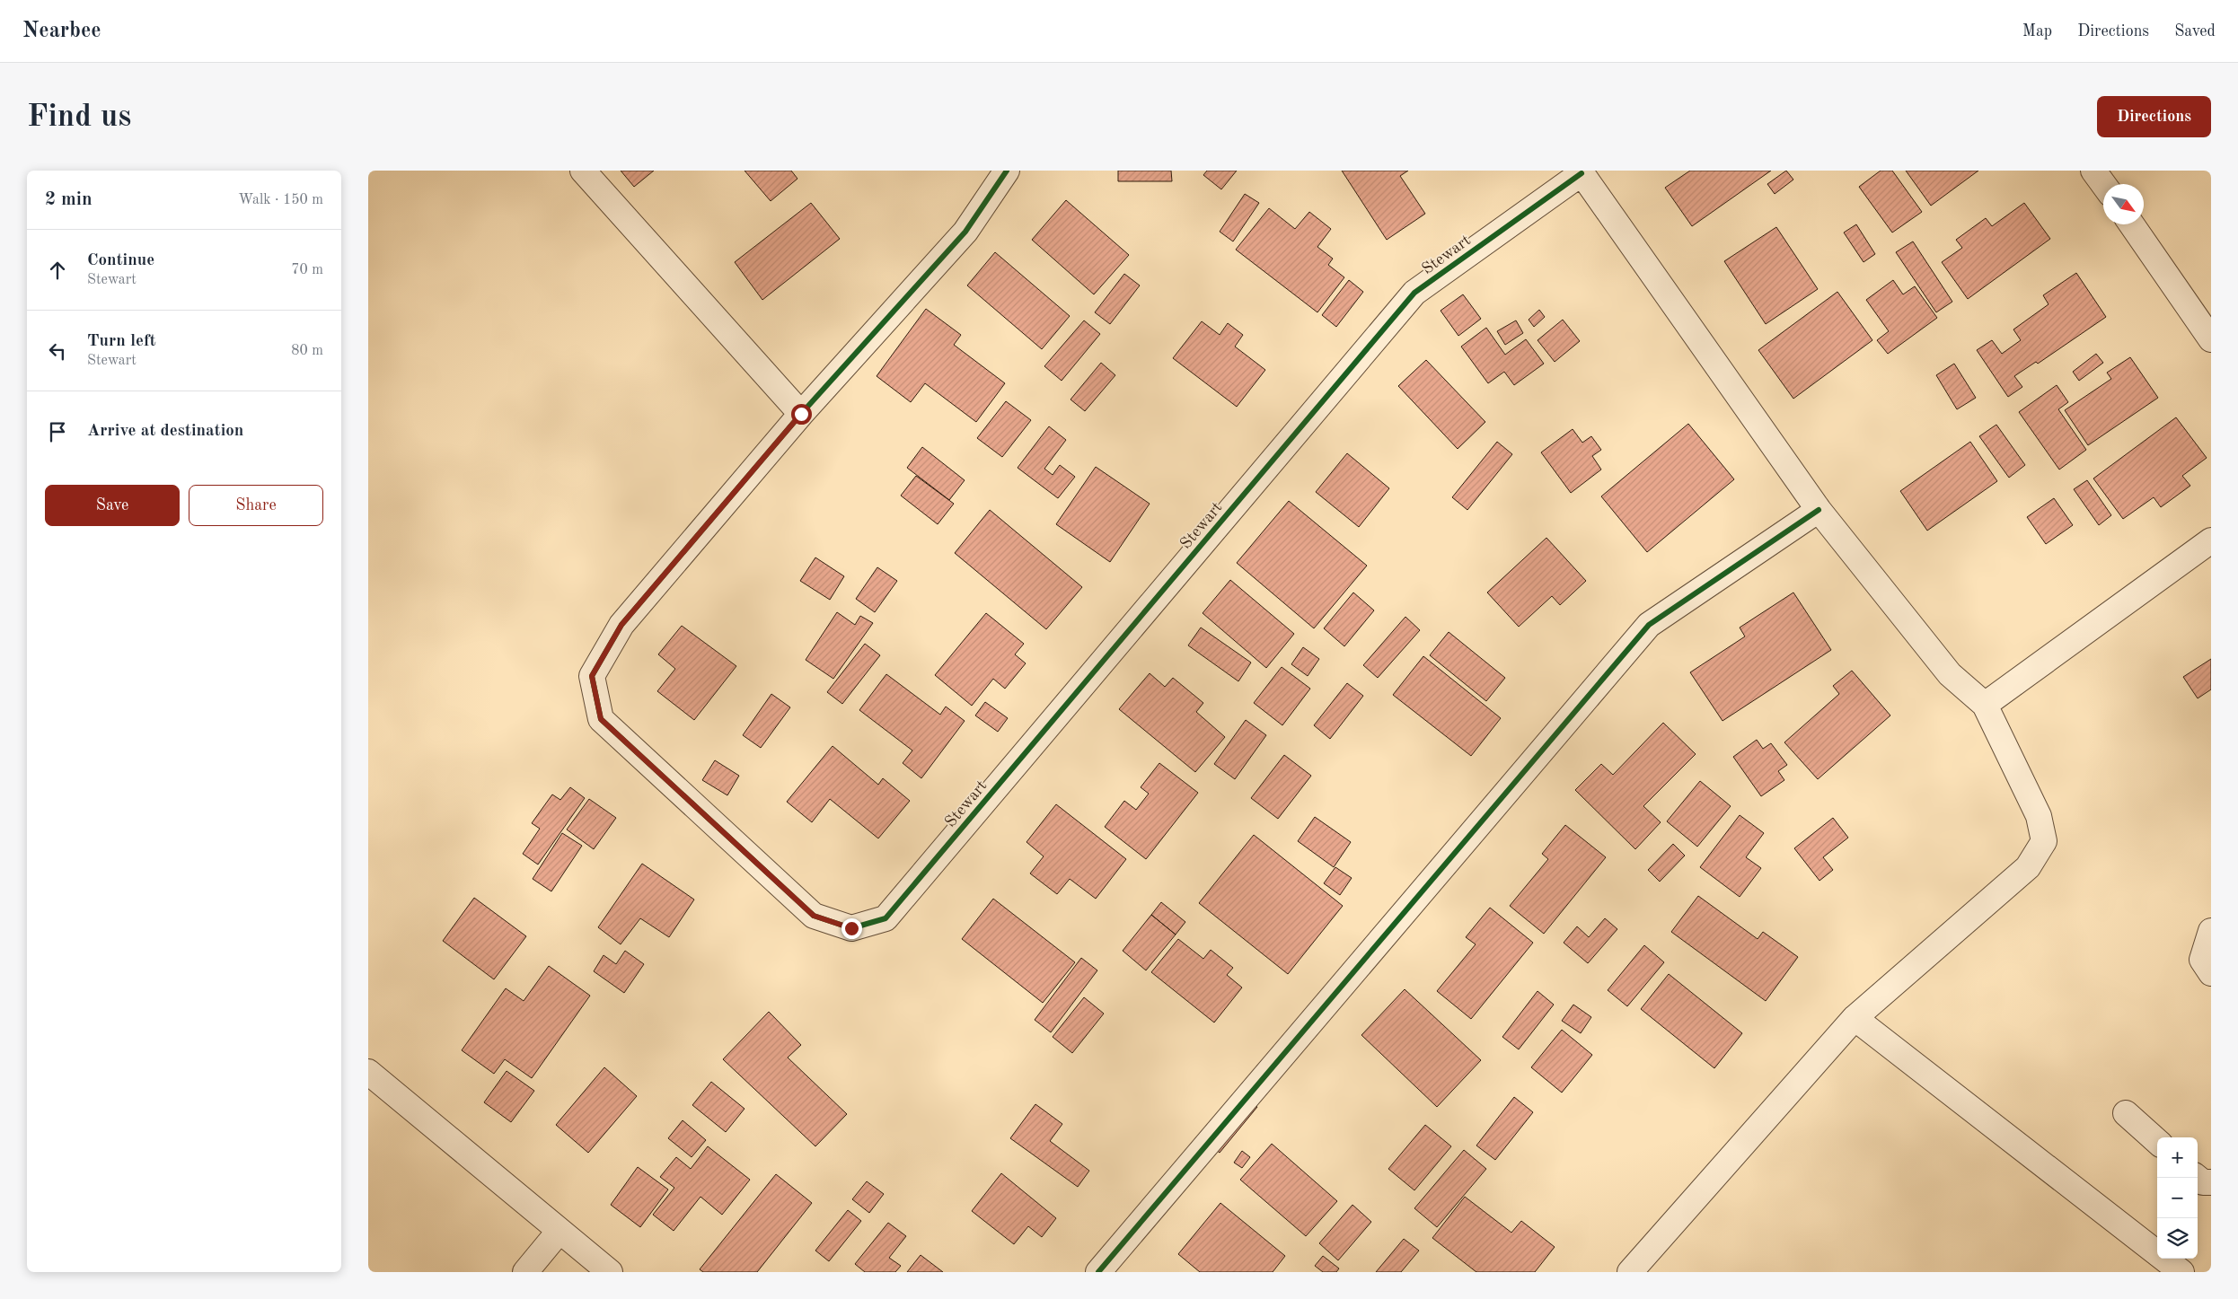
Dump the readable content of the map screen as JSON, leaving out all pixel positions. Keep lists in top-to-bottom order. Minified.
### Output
{"streets":{"street":["Stewart"]},"north":"bottom right","page":{"header":"Nearbee","nav":["Map","Directions","Saved"],"buttons":["Directions",["Save","Share"]],"title":"Find us","heading":["2 min","Walk · 150 m"],"list":[["Continue","Stewart","70 m"],["Turn left","Stewart","80 m"],"Arrive at destination"],"map_buttons":["+","−"]}}
